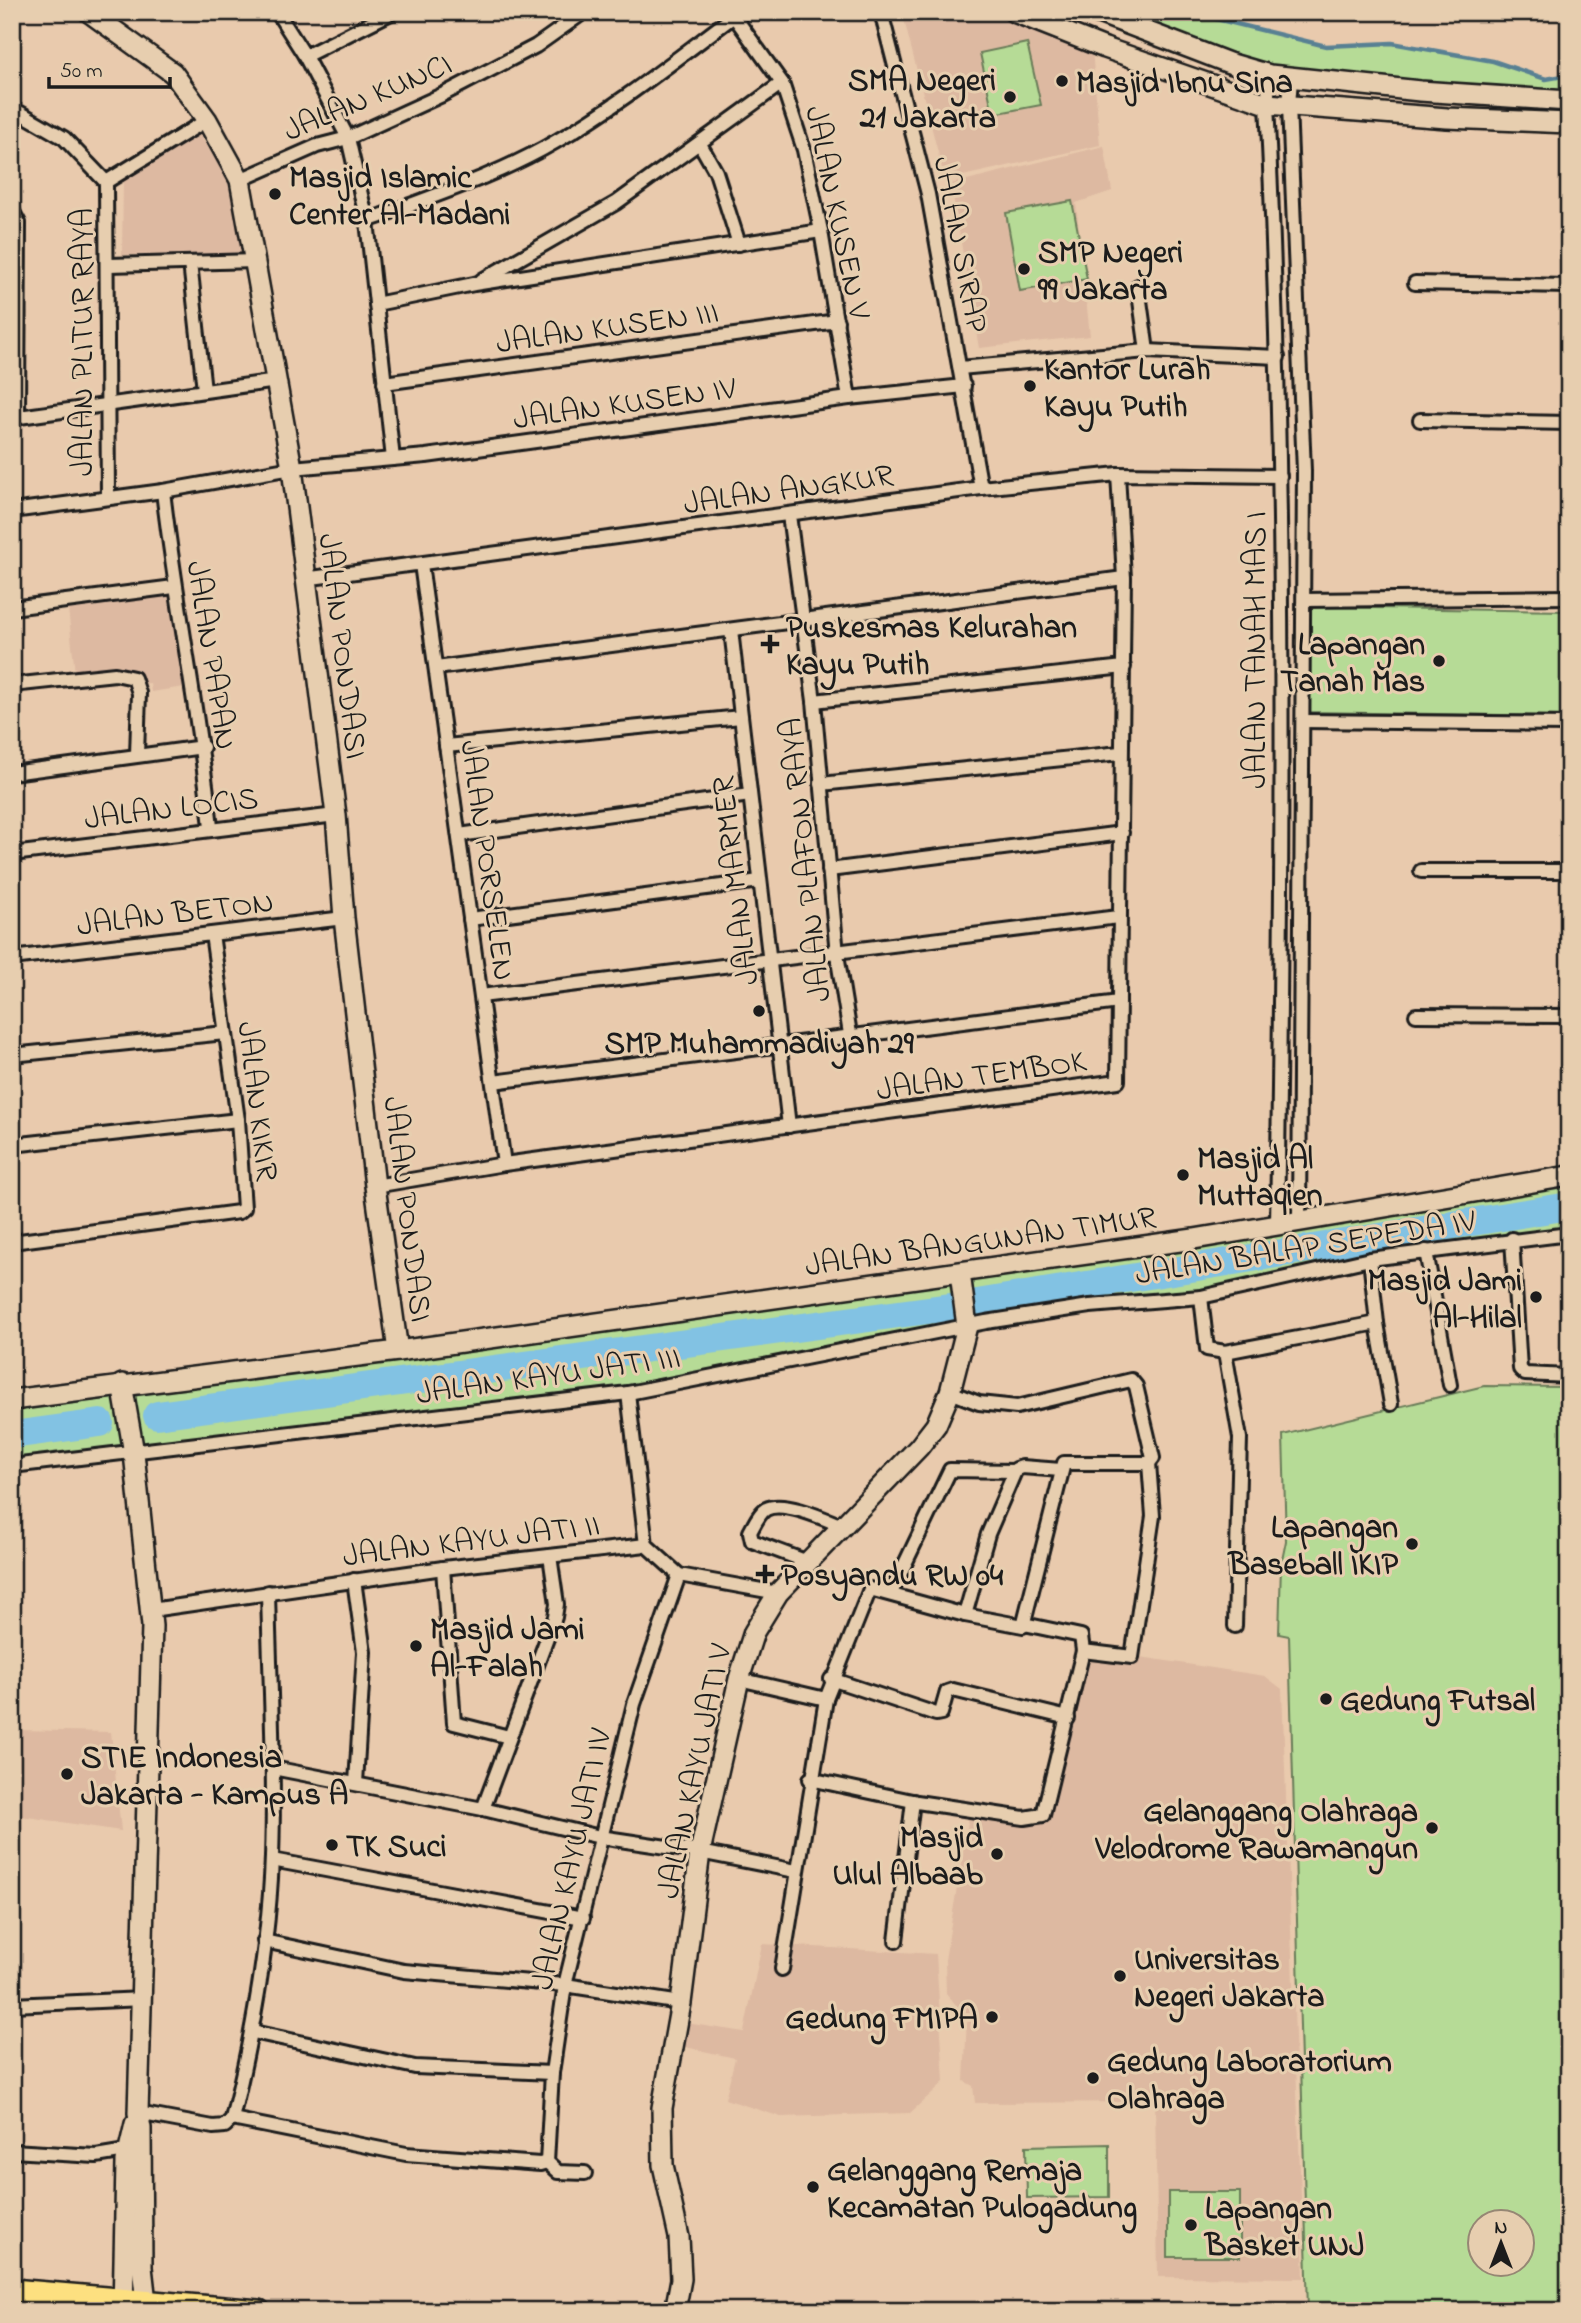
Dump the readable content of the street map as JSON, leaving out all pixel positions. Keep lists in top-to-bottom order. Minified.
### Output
{"streets":{"street":["JALAN KUNCI","JALAN KUSEN V","JALAN SIRAP","JALAN KUSEN III","JALAN PLITUR RAYA","JALAN KUSEN IV","JALAN ANGKUR","JALAN PONDASI","JALAN TANAH MAS I","JALAN PAPAN","JALAN LOCIS","JALAN PORSELEN","JALAN PLAFON RAYA","JALAN MARMER","JALAN BETON","JALAN TEMBOK","JALAN KIKIR","JALAN BANGUNAN TIMUR","JALAN BALAP SEPEDA IV","JALAN KAYU JATI III","JALAN KAYU JATI II","JALAN KAYU JATI V","JALAN KAYU JATI IV"]},"crossings":[["JALAN KUNCI","JALAN PONDASI"],["JALAN KUSEN V","JALAN KUSEN III"],["JALAN KUSEN V","JALAN KUSEN IV"],["JALAN SIRAP","JALAN KUSEN IV"],["JALAN SIRAP","JALAN ANGKUR"],["JALAN PLITUR RAYA","JALAN KUSEN IV"],["JALAN KUSEN IV","JALAN PONDASI"],["JALAN KUSEN IV","JALAN PAPAN"],["JALAN ANGKUR","JALAN PONDASI"],["JALAN ANGKUR","JALAN TANAH MAS I"],["JALAN ANGKUR","JALAN PORSELEN"],["JALAN ANGKUR","JALAN PLAFON RAYA"],["JALAN ANGKUR","JALAN TEMBOK"],["JALAN PONDASI","JALAN LOCIS"],["JALAN PONDASI","JALAN BETON"],["JALAN PONDASI","JALAN TEMBOK"],["JALAN PONDASI","JALAN BANGUNAN TIMUR"],["JALAN TANAH MAS I","JALAN BANGUNAN TIMUR"],["JALAN PAPAN","JALAN LOCIS"],["JALAN PORSELEN","JALAN TEMBOK"],["JALAN MARMER","JALAN TEMBOK"],["JALAN BETON","JALAN KIKIR"],["JALAN BANGUNAN TIMUR","JALAN KAYU JATI V"],["JALAN BALAP SEPEDA IV","JALAN KAYU JATI III"],["JALAN BALAP SEPEDA IV","JALAN KAYU JATI V"],["JALAN KAYU JATI III","JALAN KAYU JATI II"],["JALAN KAYU JATI III","JALAN KAYU JATI V"]],"places":{"other":["Masjid Ibnu Sina","SMA Negeri 21 Jakarta","Masjid Islamic Center Al-Madani","SMP Negeri 99 Jakarta","Kantor Lurah Kayu Putih","Lapangan Tanah Mas","SMP Muhammadiyah 29","Masjid Al Muttaqien","Masjid Jami Al-Hilal","Lapangan Baseball IKIP","Masjid Jami Al-Falah","Gedung Futsal","STIE Indonesia Jakarta - Kampus A","Gelanggang Olahraga Velodrome Rawamangun","TK Suci","Masjid Ulul Albaab","Universitas Negeri Jakarta","Gedung FMIPA","Gedung Laboratorium Olahraga","Gelanggang Remaja Kecamatan Pulogadung","Lapangan Basket UNJ"],"health":["Puskesmas Kelurahan Kayu Putih","Posyandu RW 04"]},"scale_bar":"50 m","north":"top"}
